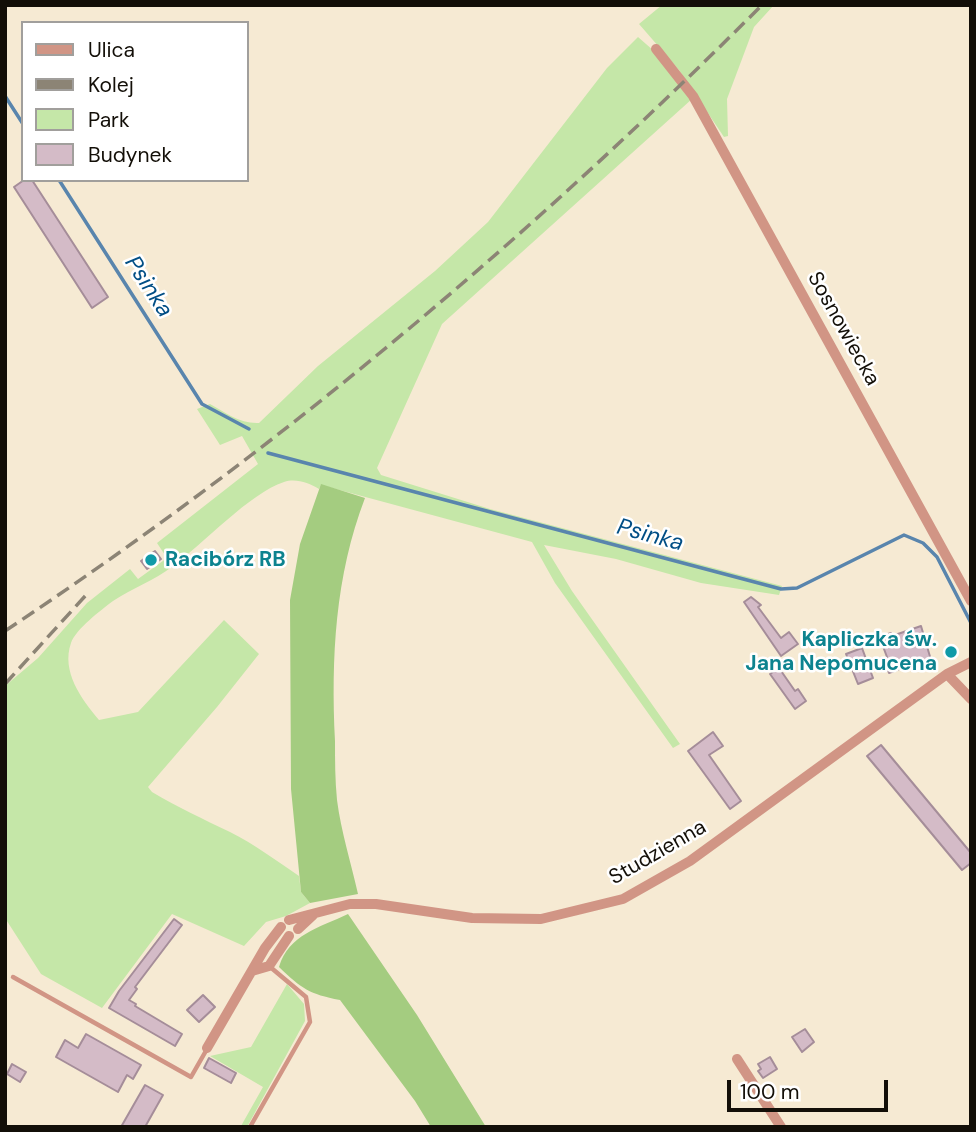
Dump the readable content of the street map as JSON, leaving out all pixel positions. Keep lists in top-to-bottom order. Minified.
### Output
{"streets":{"street":["Sosnowiecka","Studzienna"]},"water":["Psinka"],"places":["Racibórz RB","Kapliczka św. Jana Nepomucena"],"legend":["Ulica","Kolej","Park","Budynek"],"scale_bar":"100 m"}
